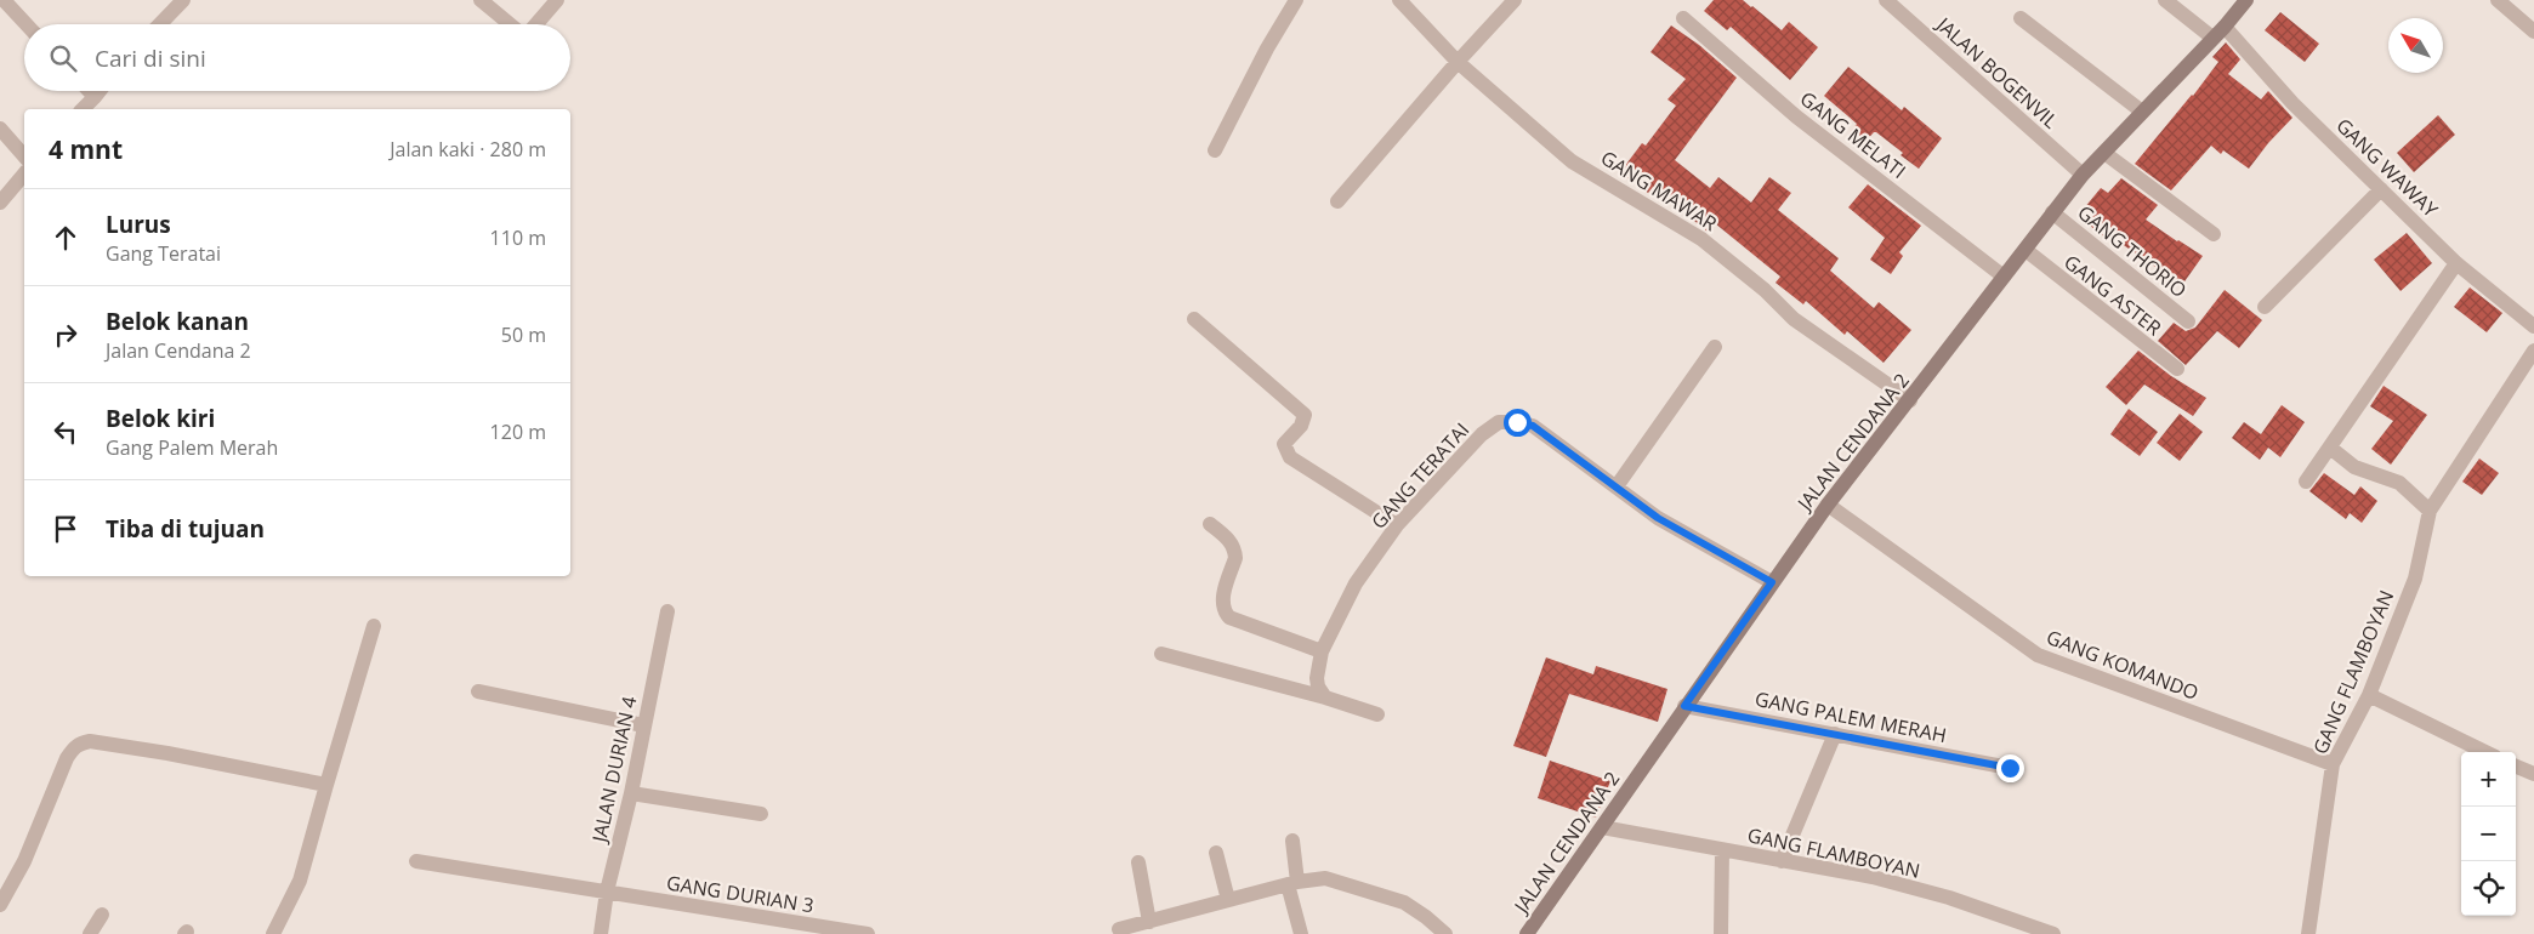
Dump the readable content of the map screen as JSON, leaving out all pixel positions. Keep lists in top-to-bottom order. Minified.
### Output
{"streets":{"street":["JALAN BOGENVIL","GANG MELATI","GANG WAWAY","GANG MAWAR","GANG THORIO","GANG ASTER","JALAN CENDANA 2","GANG TERATAI","GANG KOMANDO","GANG FLAMBOYAN","GANG PALEM MERAH","JALAN DURIAN 4","GANG DURIAN 3"]},"crossings":[["JALAN BOGENVIL","JALAN CENDANA 2"],["GANG MELATI","JALAN CENDANA 2"],["GANG WAWAY","JALAN CENDANA 2"],["GANG MAWAR","JALAN CENDANA 2"],["GANG THORIO","JALAN CENDANA 2"],["GANG ASTER","JALAN CENDANA 2"],["JALAN CENDANA 2","GANG TERATAI"],["JALAN CENDANA 2","GANG KOMANDO"],["JALAN CENDANA 2","GANG FLAMBOYAN"],["JALAN CENDANA 2","GANG PALEM MERAH"],["GANG KOMANDO","GANG FLAMBOYAN"],["JALAN DURIAN 4","GANG DURIAN 3"]],"north":"top left","page":{"search":"Cari di sini","heading":["4 mnt","Jalan kaki · 280 m"],"list":[["Lurus","Gang Teratai","110 m"],["Belok kanan","Jalan Cendana 2","50 m"],["Belok kiri","Gang Palem Merah","120 m"],"Tiba di tujuan"],"map_buttons":["+","−"]}}
